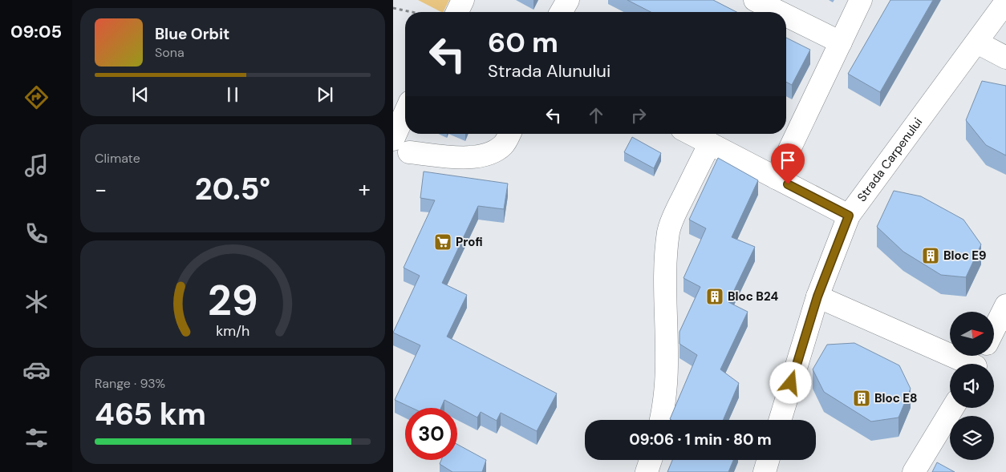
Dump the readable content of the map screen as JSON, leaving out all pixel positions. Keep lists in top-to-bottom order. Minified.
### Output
{"streets":{"street":["Strada Carpenului"]},"places":{"supermarket":["Profi"],"building":["Bloc E9","Bloc B24","Bloc E8"]},"north":"right","page":{"tabs":"09:05","turn":["60 m","Strada Alunului"],"song":["Blue Orbit","Sona"],"tile":["Climate",["Range · 93%","465 km"]],"heat":["−","20.5°","+"],"limit":"30","trip":"09:06 · 1 min · 80 m","gauge":["29","km/h"]}}
